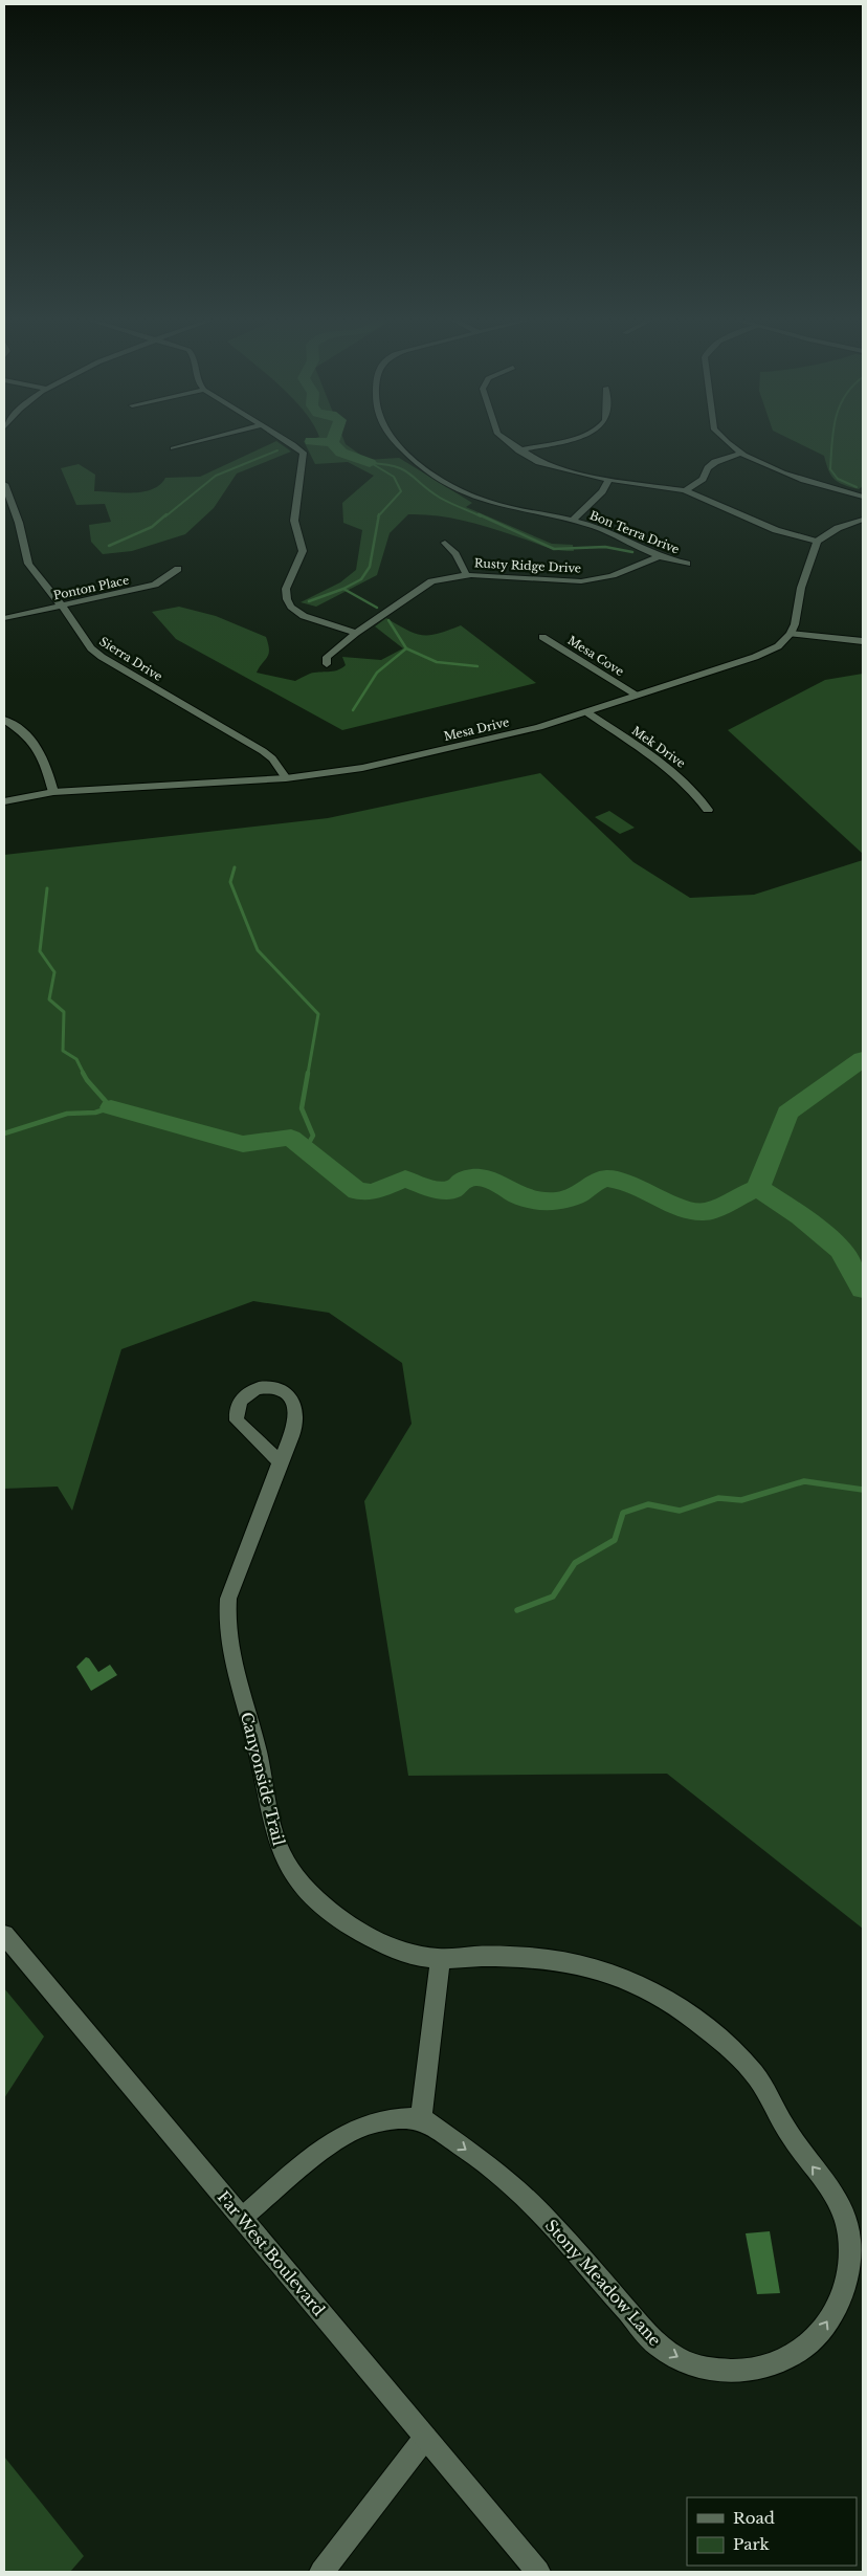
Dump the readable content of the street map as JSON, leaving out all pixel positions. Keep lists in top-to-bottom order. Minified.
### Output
{"streets":{"street":["Bon Terra Drive","Rusty Ridge Drive","Ponton Place","Mesa Cove","Sierra Drive","Mesa Drive","Mek Drive","Canyonside Trail","Far West Boulevard","Stony Meadow Lane"]},"crossings":[["Bon Terra Drive","Rusty Ridge Drive"],["Ponton Place","Sierra Drive"],["Mesa Cove","Mesa Drive"],["Sierra Drive","Mesa Drive"],["Mesa Drive","Mek Drive"],["Canyonside Trail","Stony Meadow Lane"]],"legend":["Road","Park"]}
